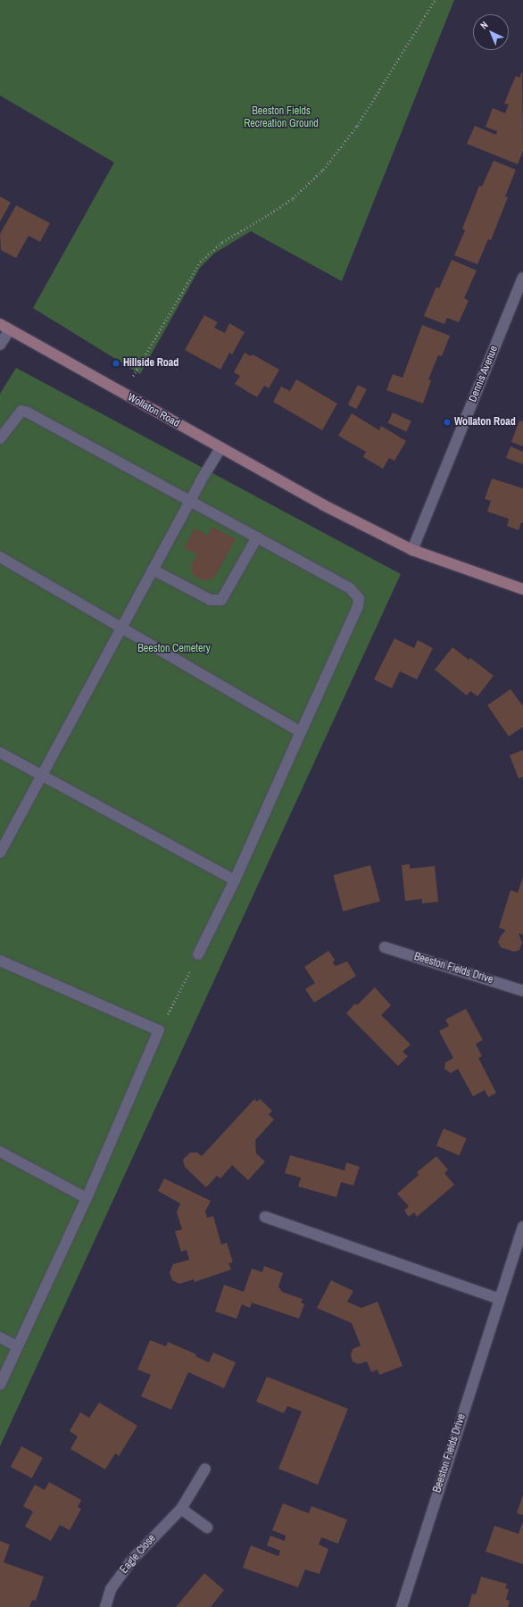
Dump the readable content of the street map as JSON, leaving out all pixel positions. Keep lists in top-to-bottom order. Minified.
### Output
{"streets":{"main road":["Wollaton Road"],"street":["Dennis Avenue","Beeston Fields Drive","Eagle Close"]},"crossings":[["Dennis Avenue","Wollaton Road"]],"parks":["Beeston Fields Recreation Ground","Beeston Cemetery"],"places":["Hillside Road","Wollaton Road"],"north":"top left"}
